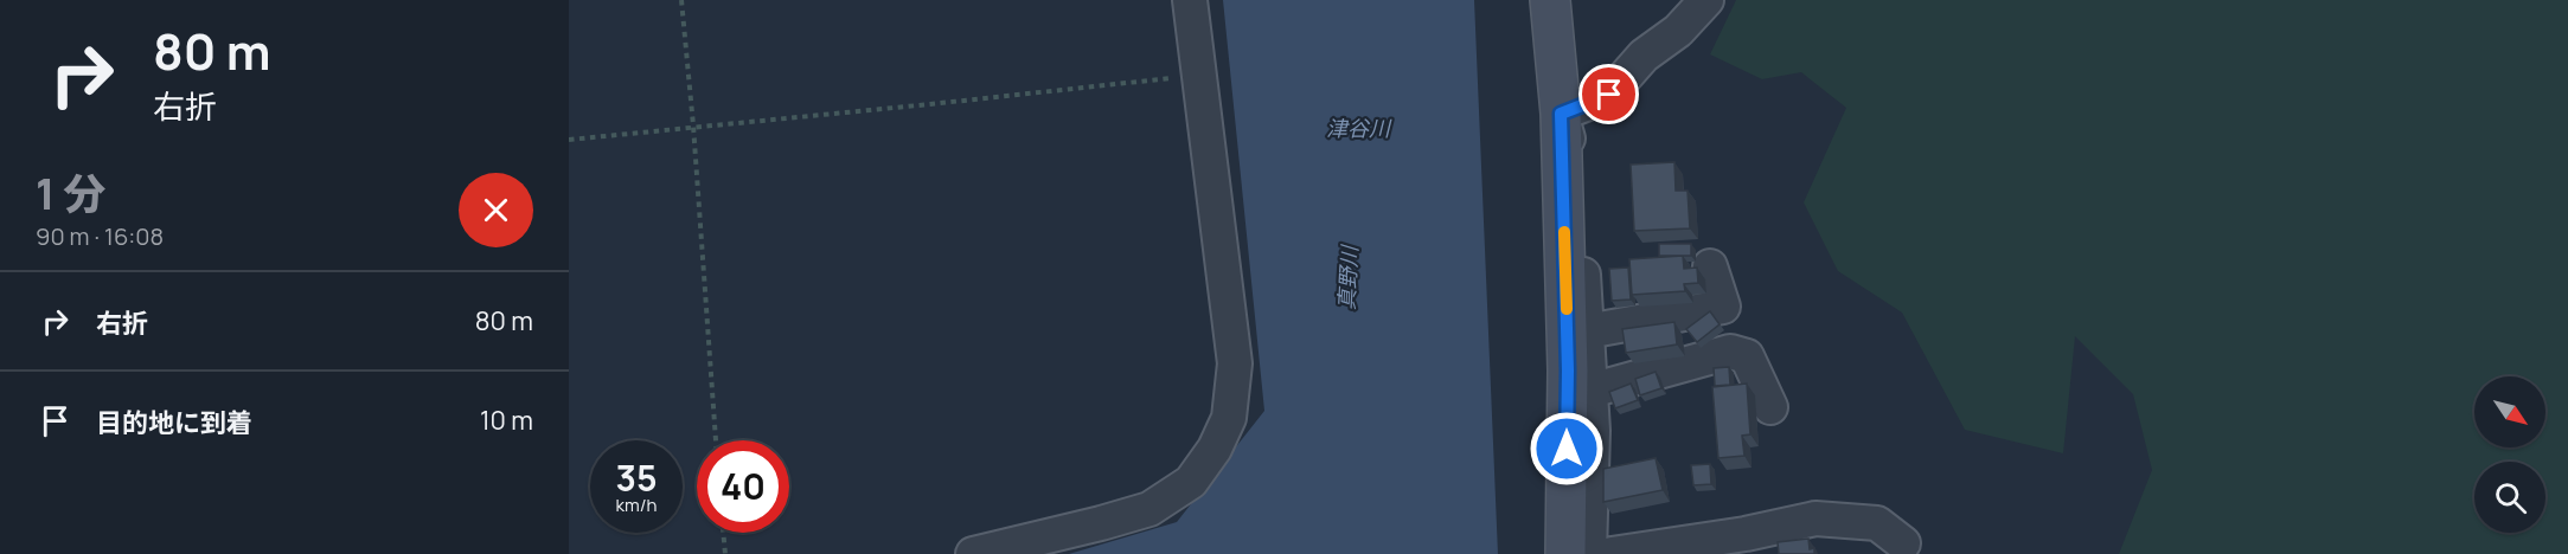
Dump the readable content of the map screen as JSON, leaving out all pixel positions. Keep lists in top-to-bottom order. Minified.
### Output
{"water":["津谷川","真野川"],"north":"bottom right","page":{"turn":["80 m","右折"],"heading":["1 分","90 m · 16:08"],"list":[{"name":"右折","value":"80 m"},{"name":"目的地に到着","value":"10 m"}],"speed":"35 km/h","limit":"40"}}
